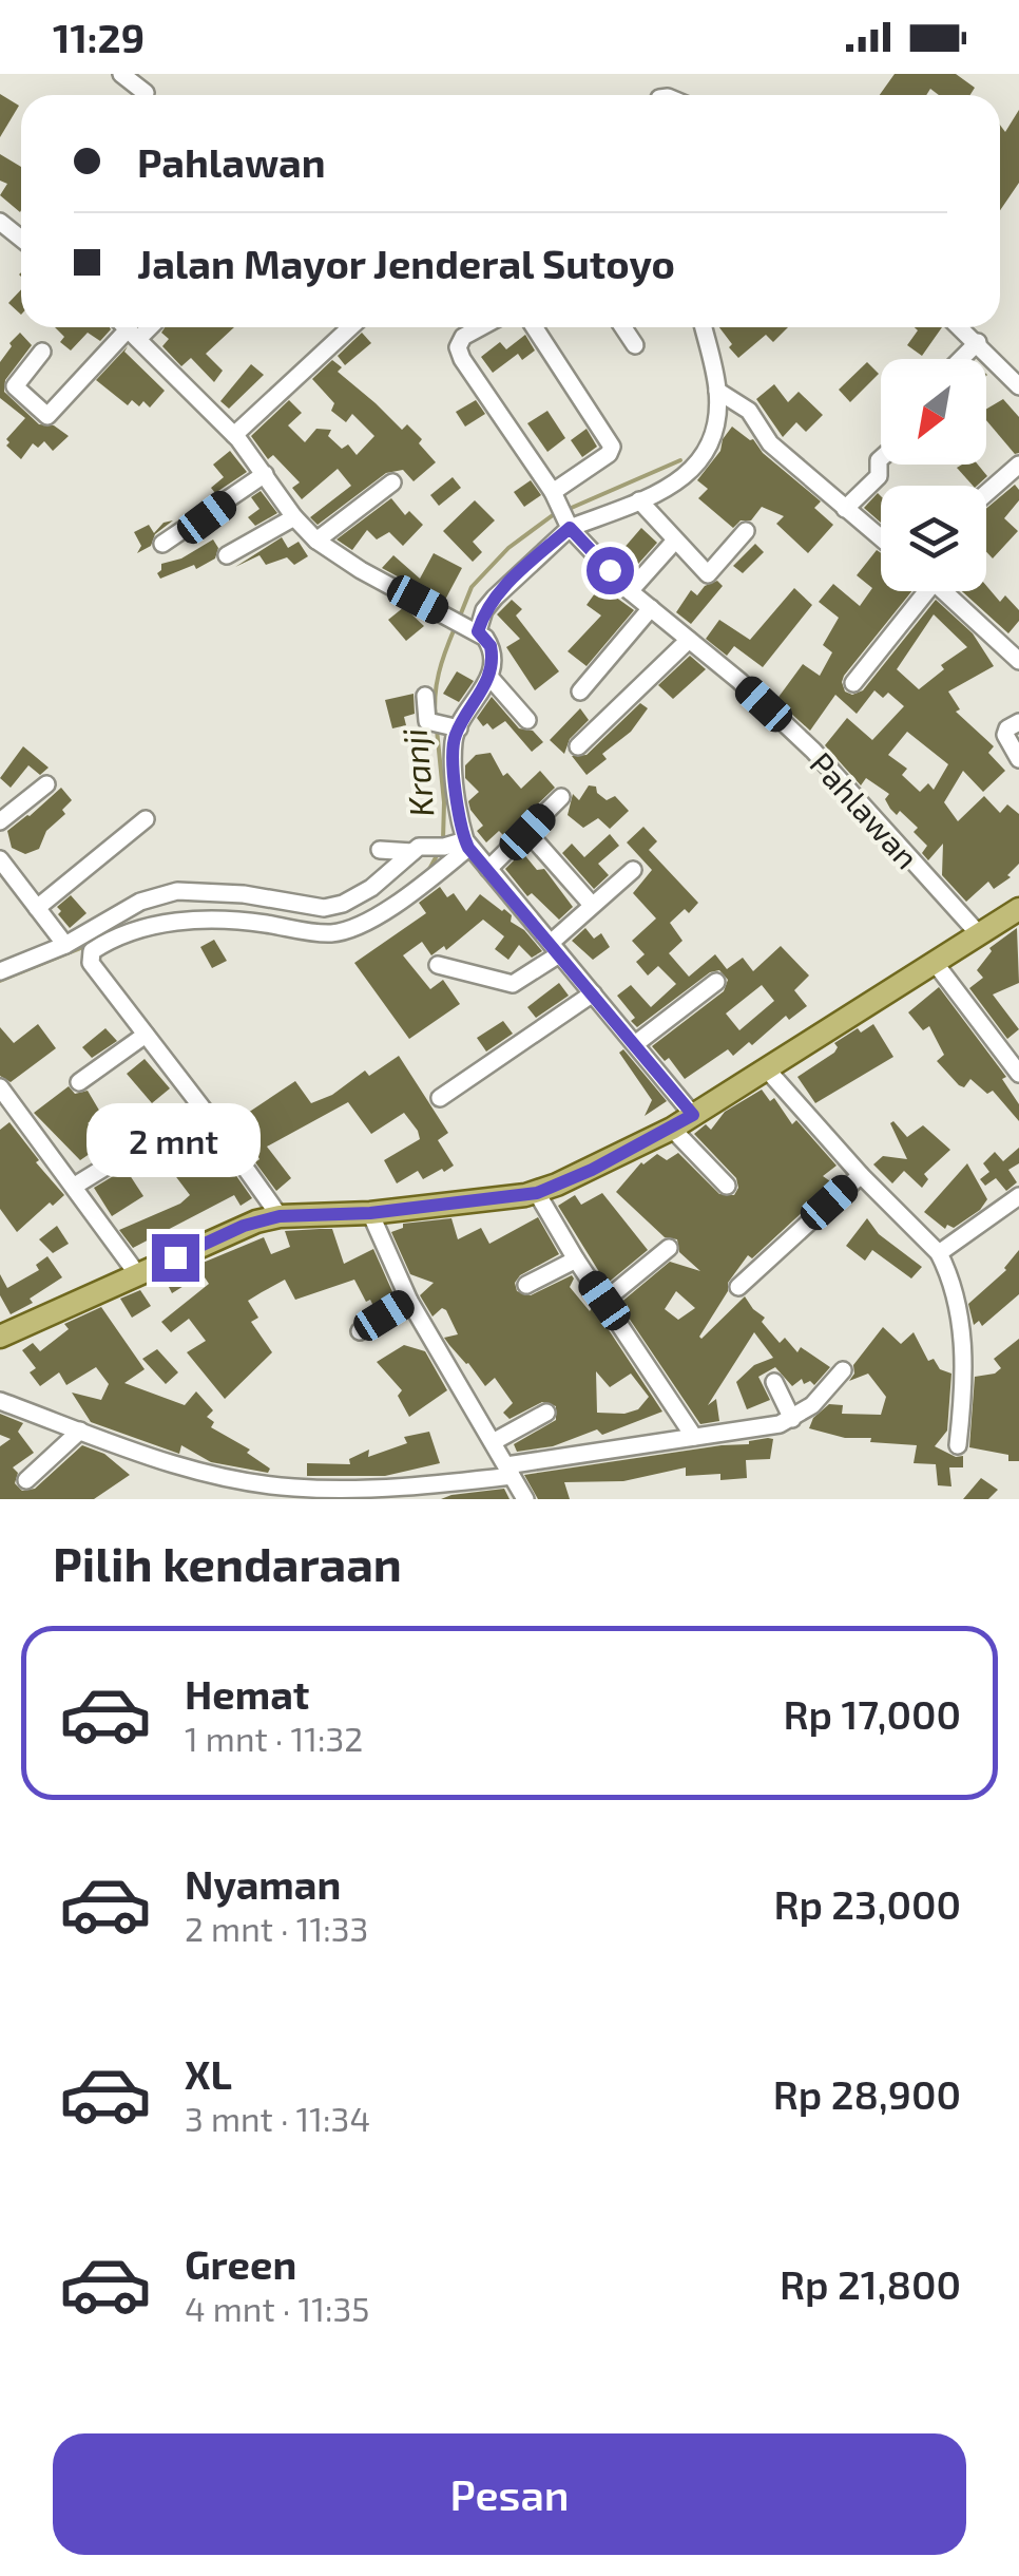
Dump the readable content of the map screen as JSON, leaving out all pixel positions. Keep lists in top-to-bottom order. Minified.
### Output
{"streets":{"street":["Pahlawan"]},"water":["Kranji"],"north":"bottom left","page":{"status":"11:29","banner":["Pahlawan","Jalan Mayor Jenderal Sutoyo"],"bubble":"2 mnt","heading":"Pilih kendaraan","list":[{"name":"Hemat","note":"1 mnt · 11:32","value":"Rp 17,000"},{"name":"Nyaman","note":"2 mnt · 11:33","value":"Rp 23,000"},{"name":"XL","note":"3 mnt · 11:34","value":"Rp 28,900"},{"name":"Green","note":"4 mnt · 11:35","value":"Rp 21,800"}],"buttons":"Pesan"}}
